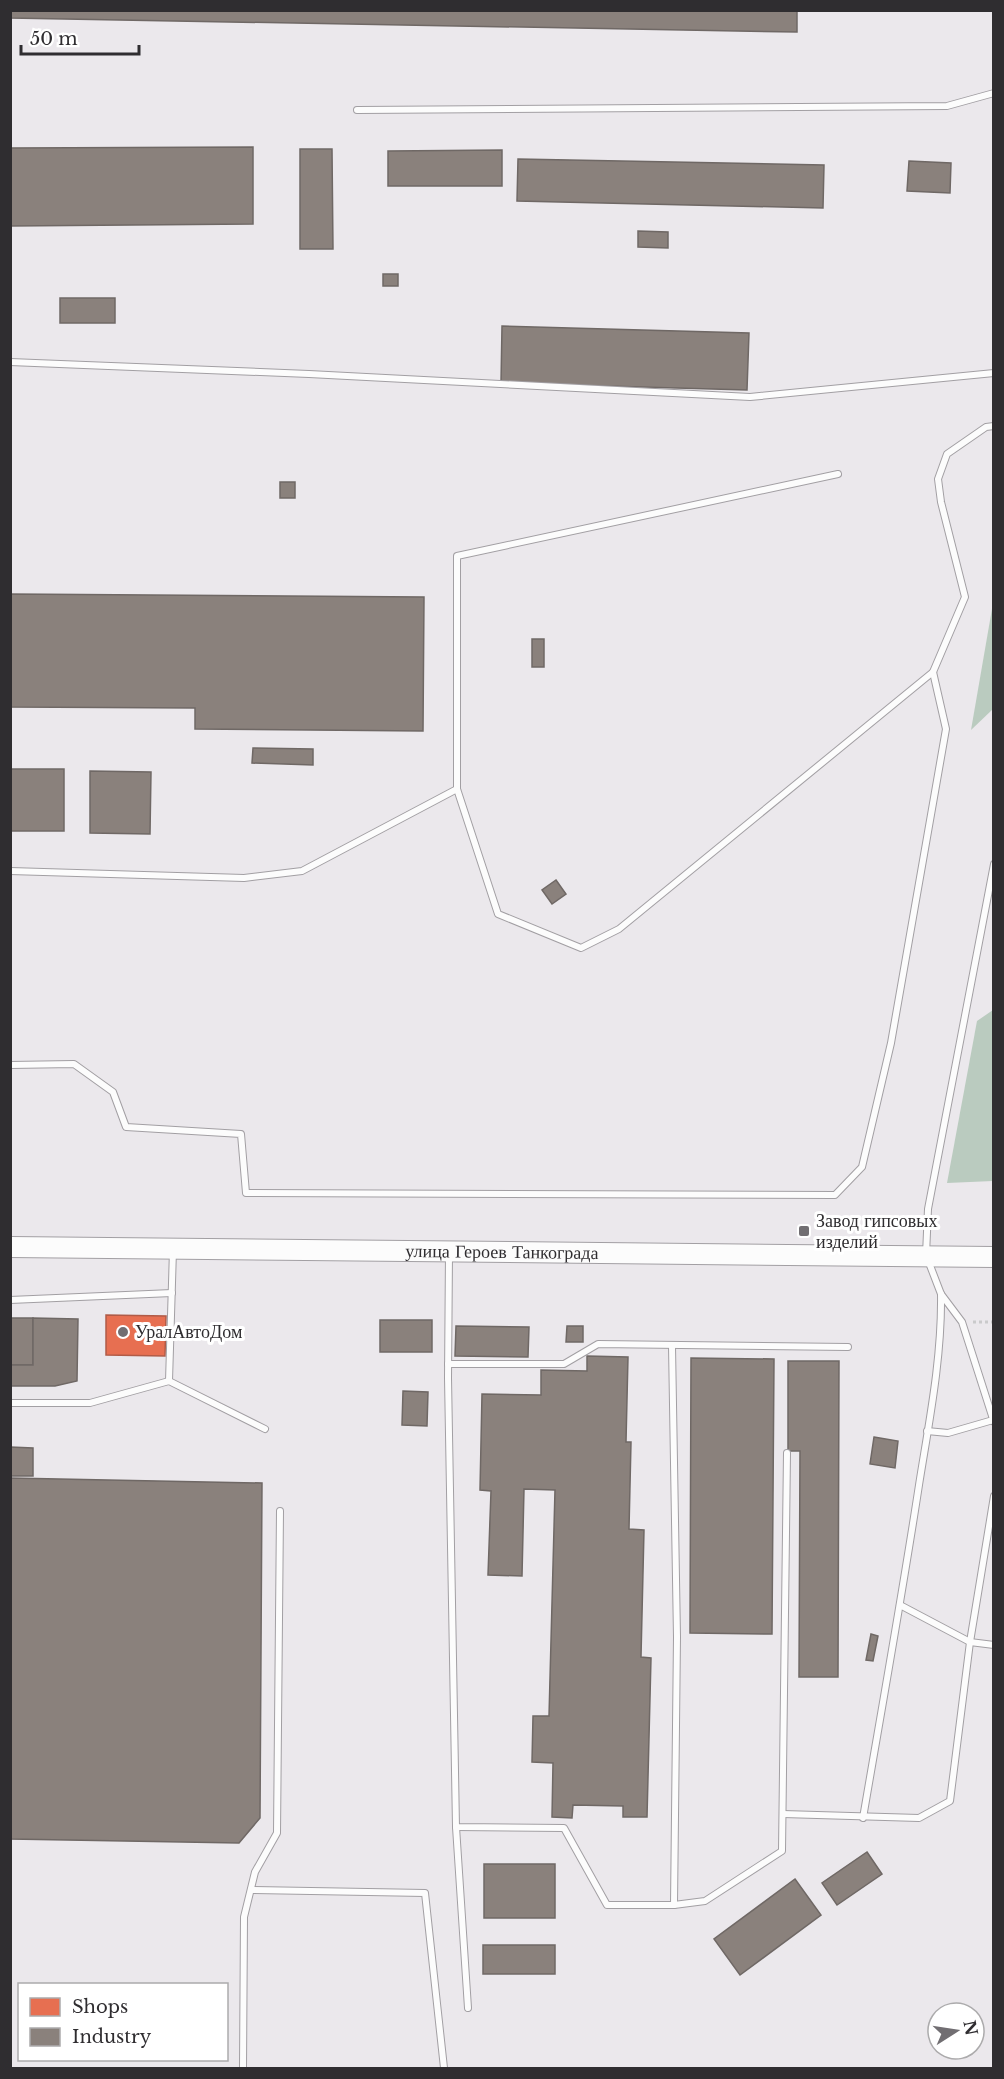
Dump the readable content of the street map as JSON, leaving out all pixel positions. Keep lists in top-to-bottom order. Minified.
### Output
{"streets":{"main road":["улица Героев Танкограда"]},"places":{"transit":["Завод гипсовых изделий"],"other":["УралАвтоДом"]},"legend":["Shops","Industry"],"scale_bar":"50 m","north":"right"}
